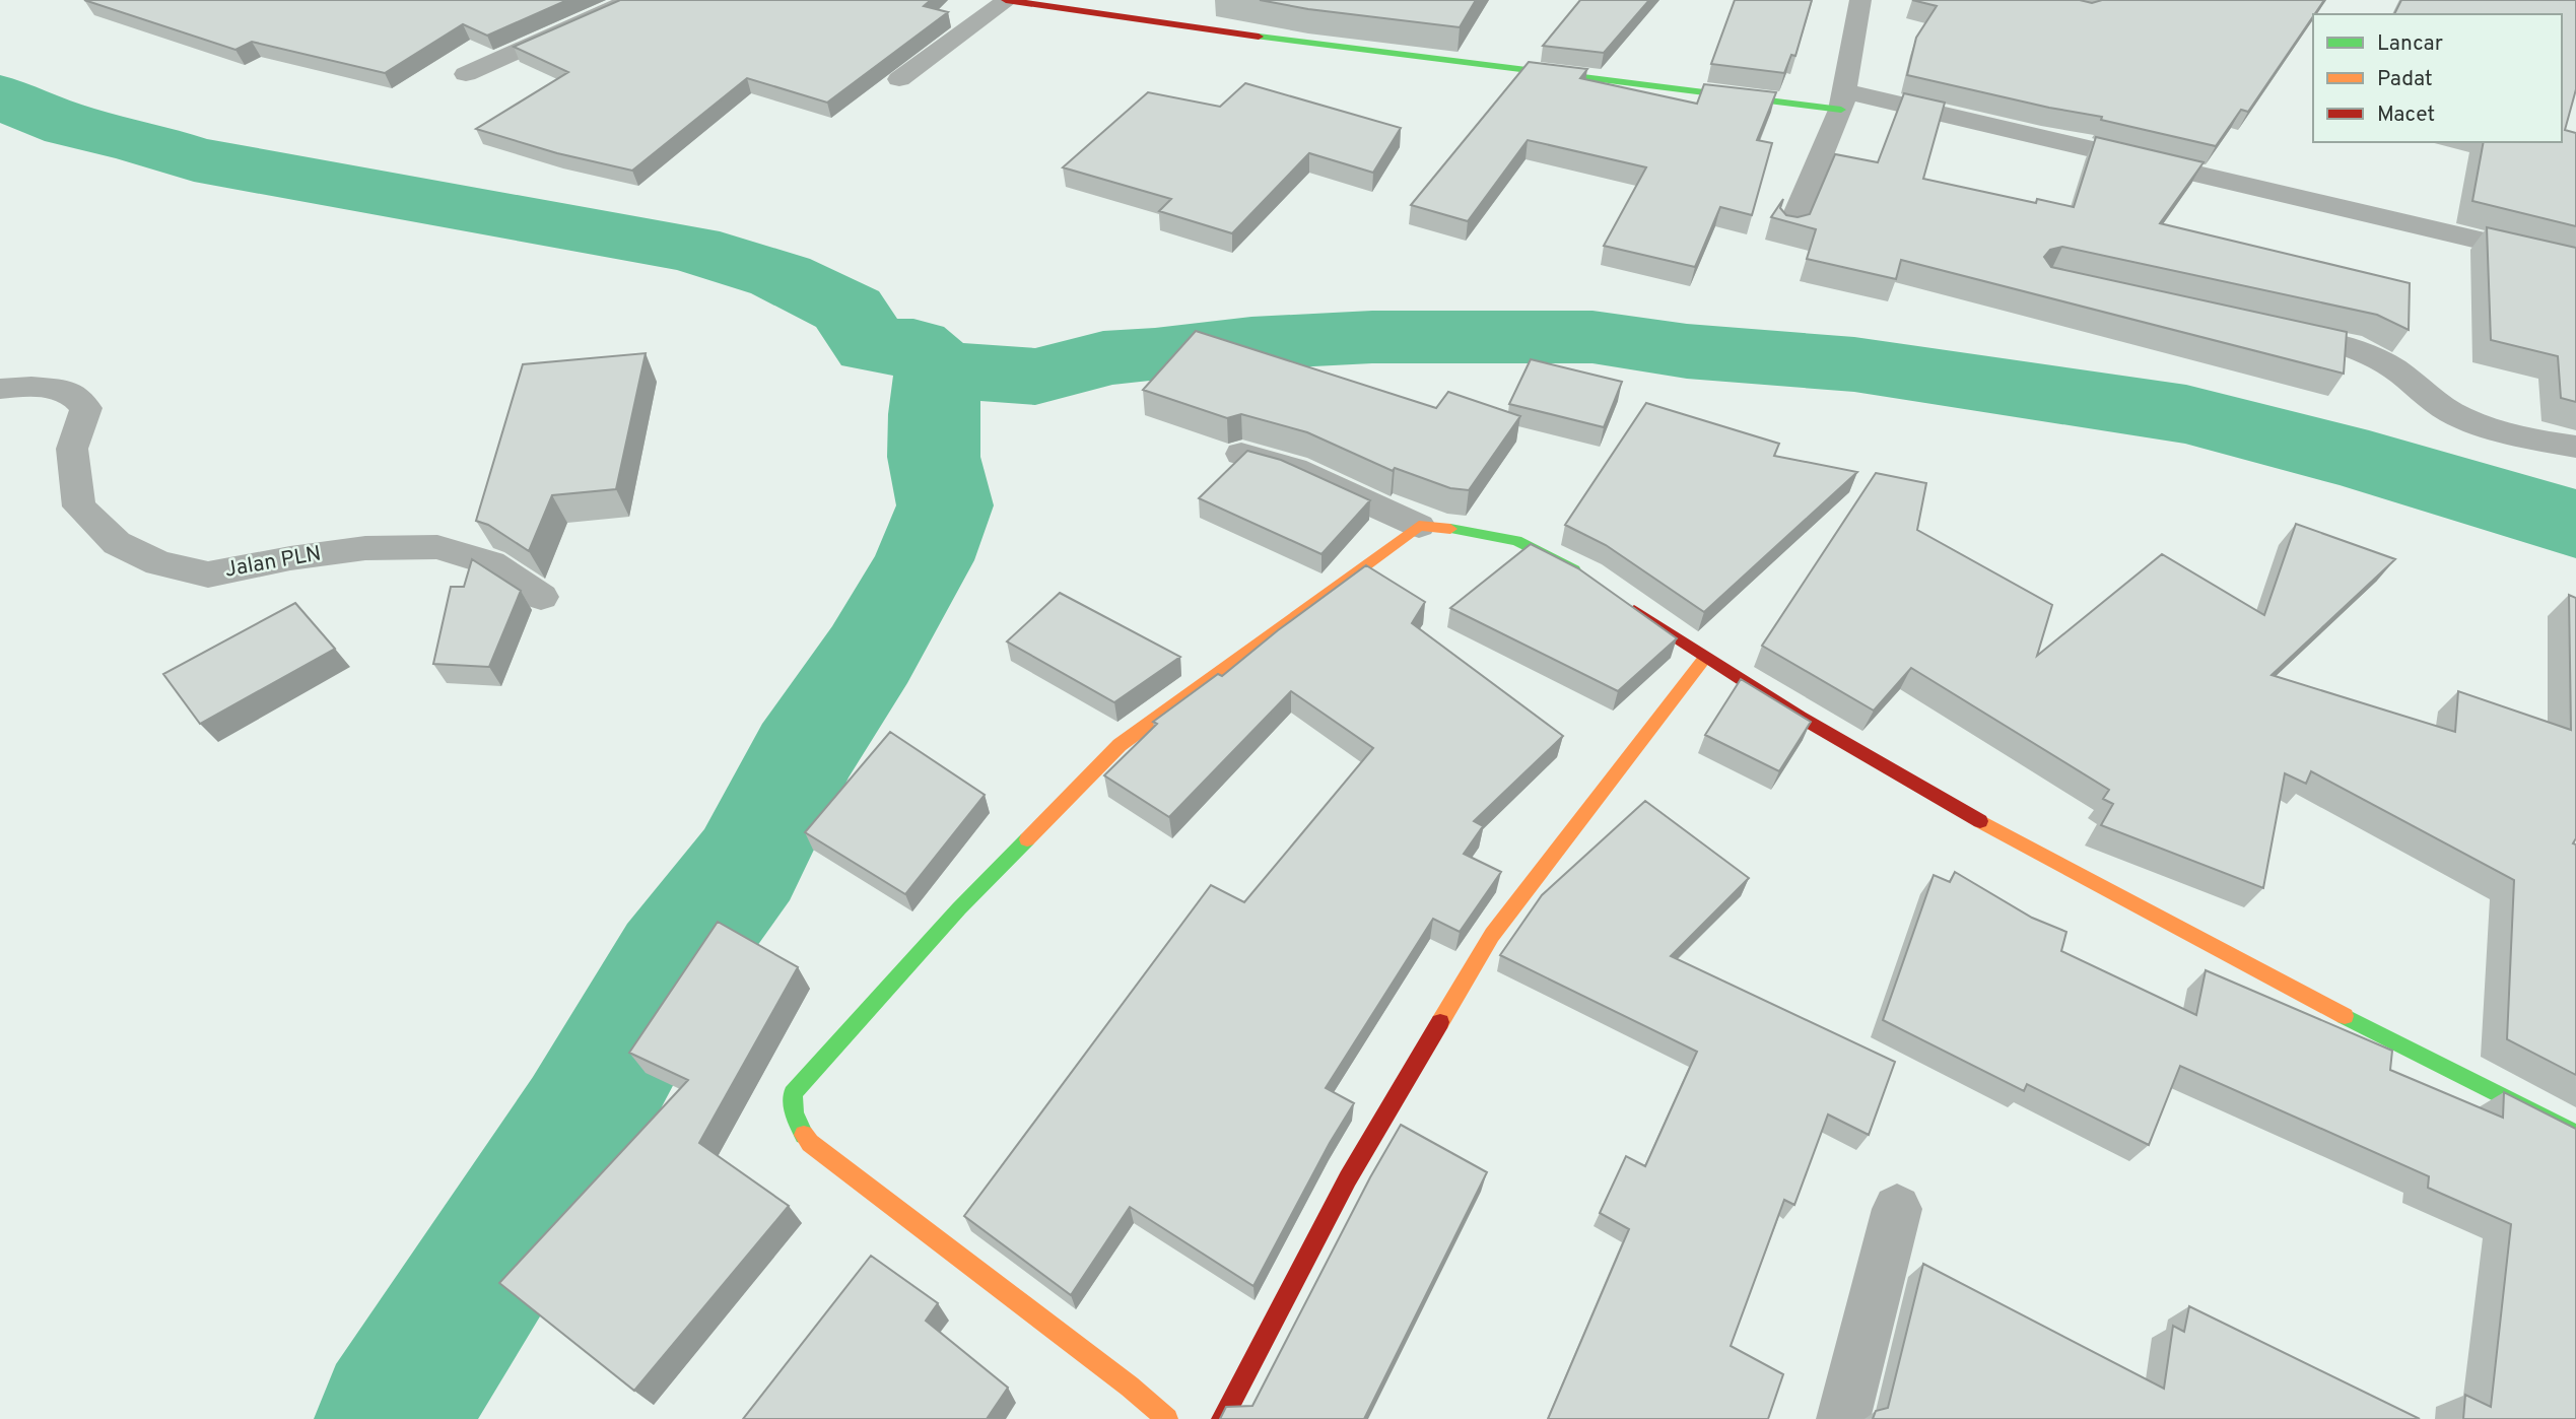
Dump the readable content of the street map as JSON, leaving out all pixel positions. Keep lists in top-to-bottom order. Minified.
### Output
{"streets":{"street":["Jalan PLN"]},"legend":["Lancar","Padat","Macet"]}
